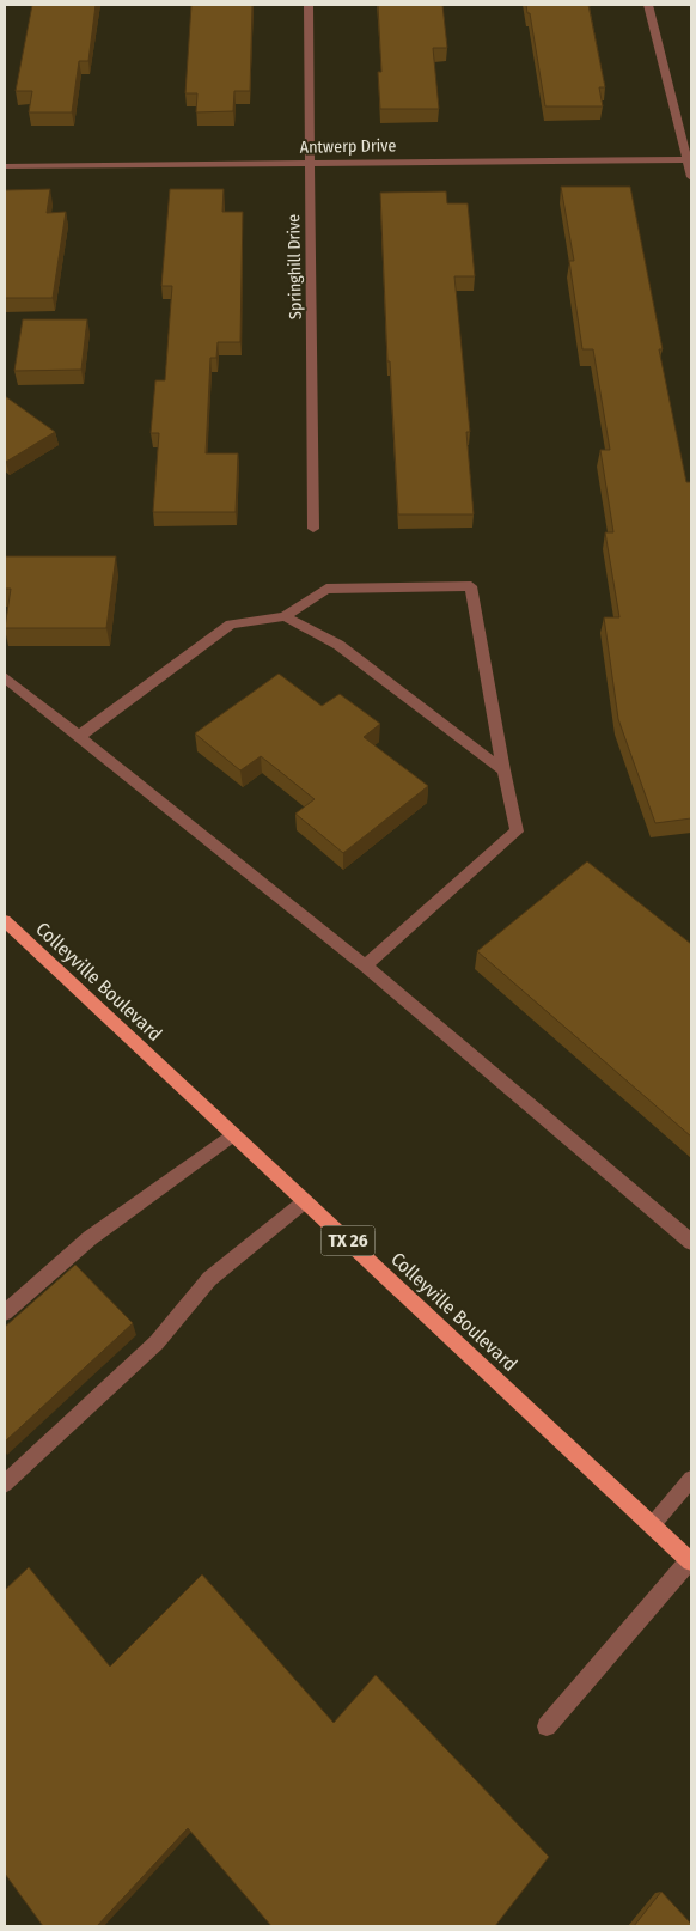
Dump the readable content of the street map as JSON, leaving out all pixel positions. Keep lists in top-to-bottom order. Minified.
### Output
{"streets":{"main road":["Colleyville Boulevard","TX 26"],"street":["Antwerp Drive","Springhill Drive"]},"crossings":[["Antwerp Drive","Springhill Drive"]]}
